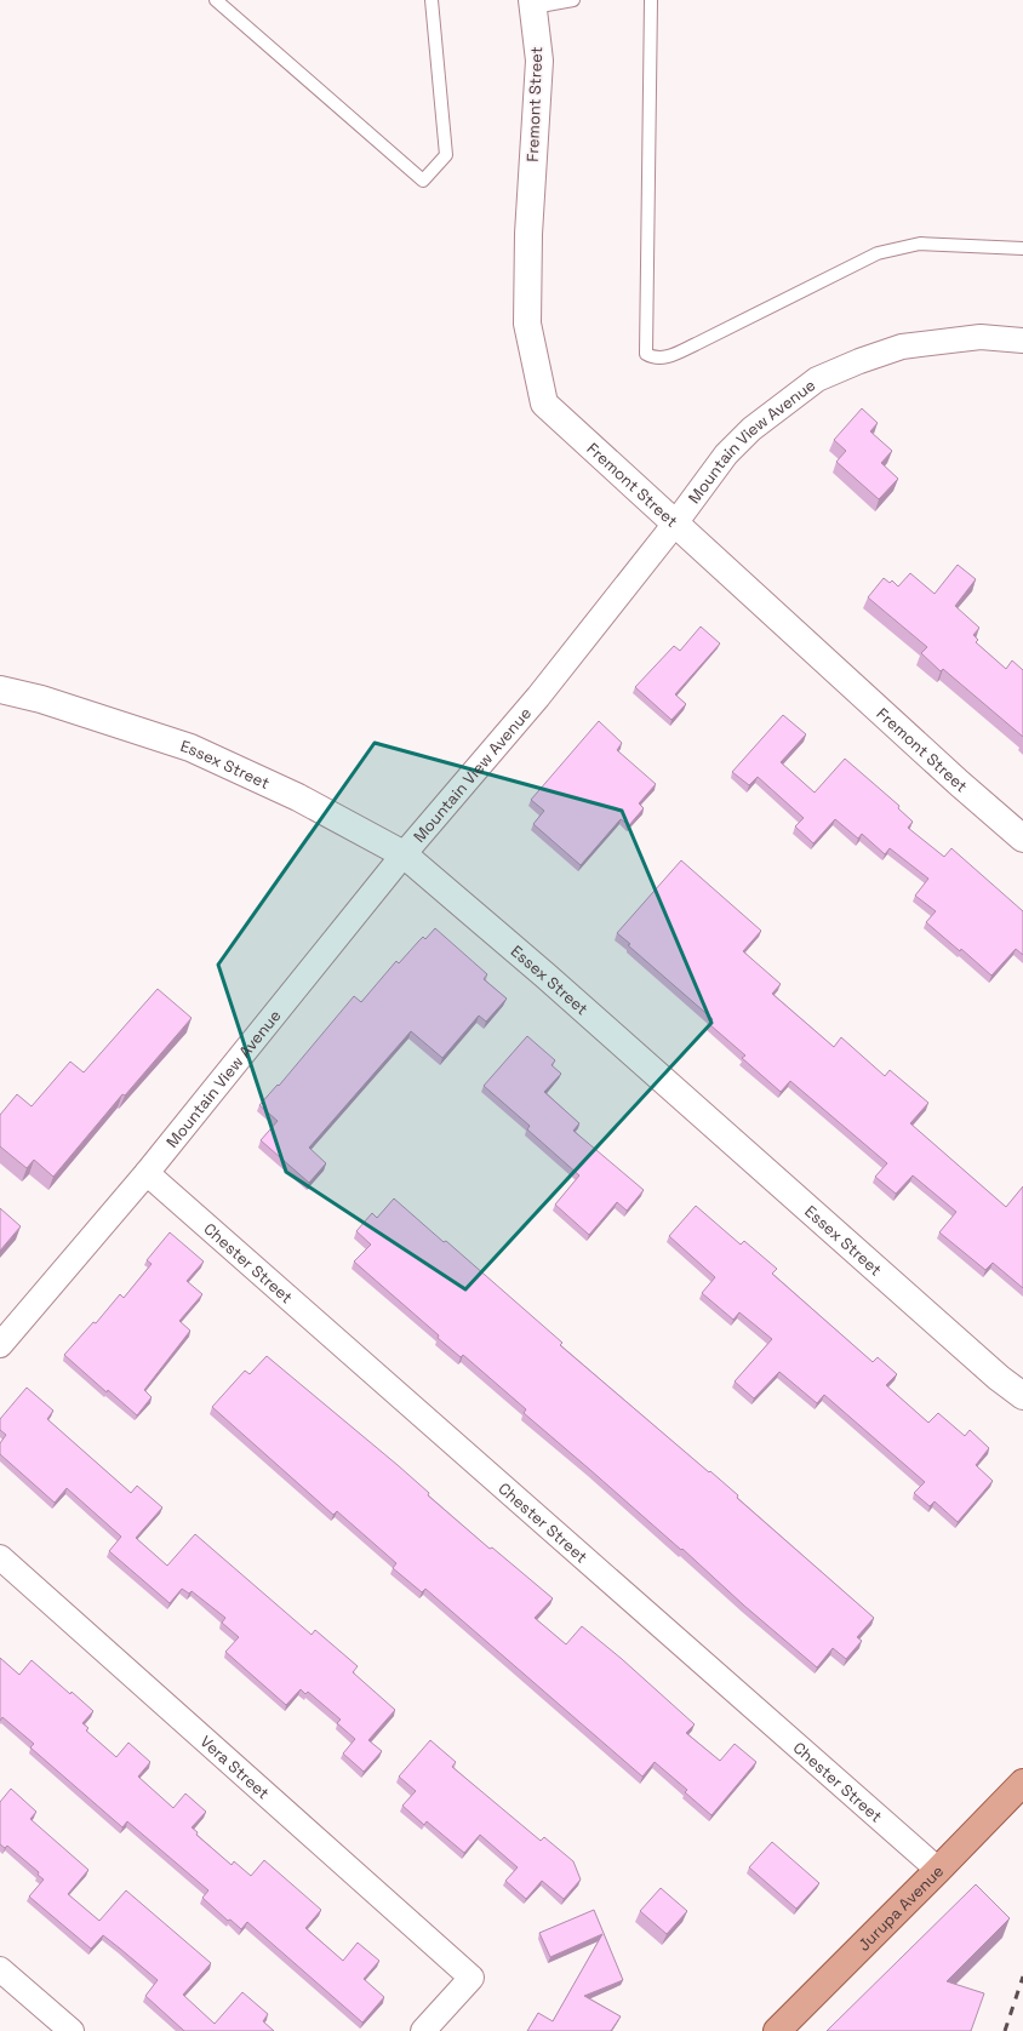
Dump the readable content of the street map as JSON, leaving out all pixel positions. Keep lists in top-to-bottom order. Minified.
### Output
{"streets":{"main road":["Jurupa Avenue"],"street":["Fremont Street","Mountain View Avenue","Essex Street","Chester Street","Vera Street"]},"crossings":[["Fremont Street","Mountain View Avenue"],["Mountain View Avenue","Essex Street"],["Mountain View Avenue","Chester Street"],["Chester Street","Jurupa Avenue"]]}
